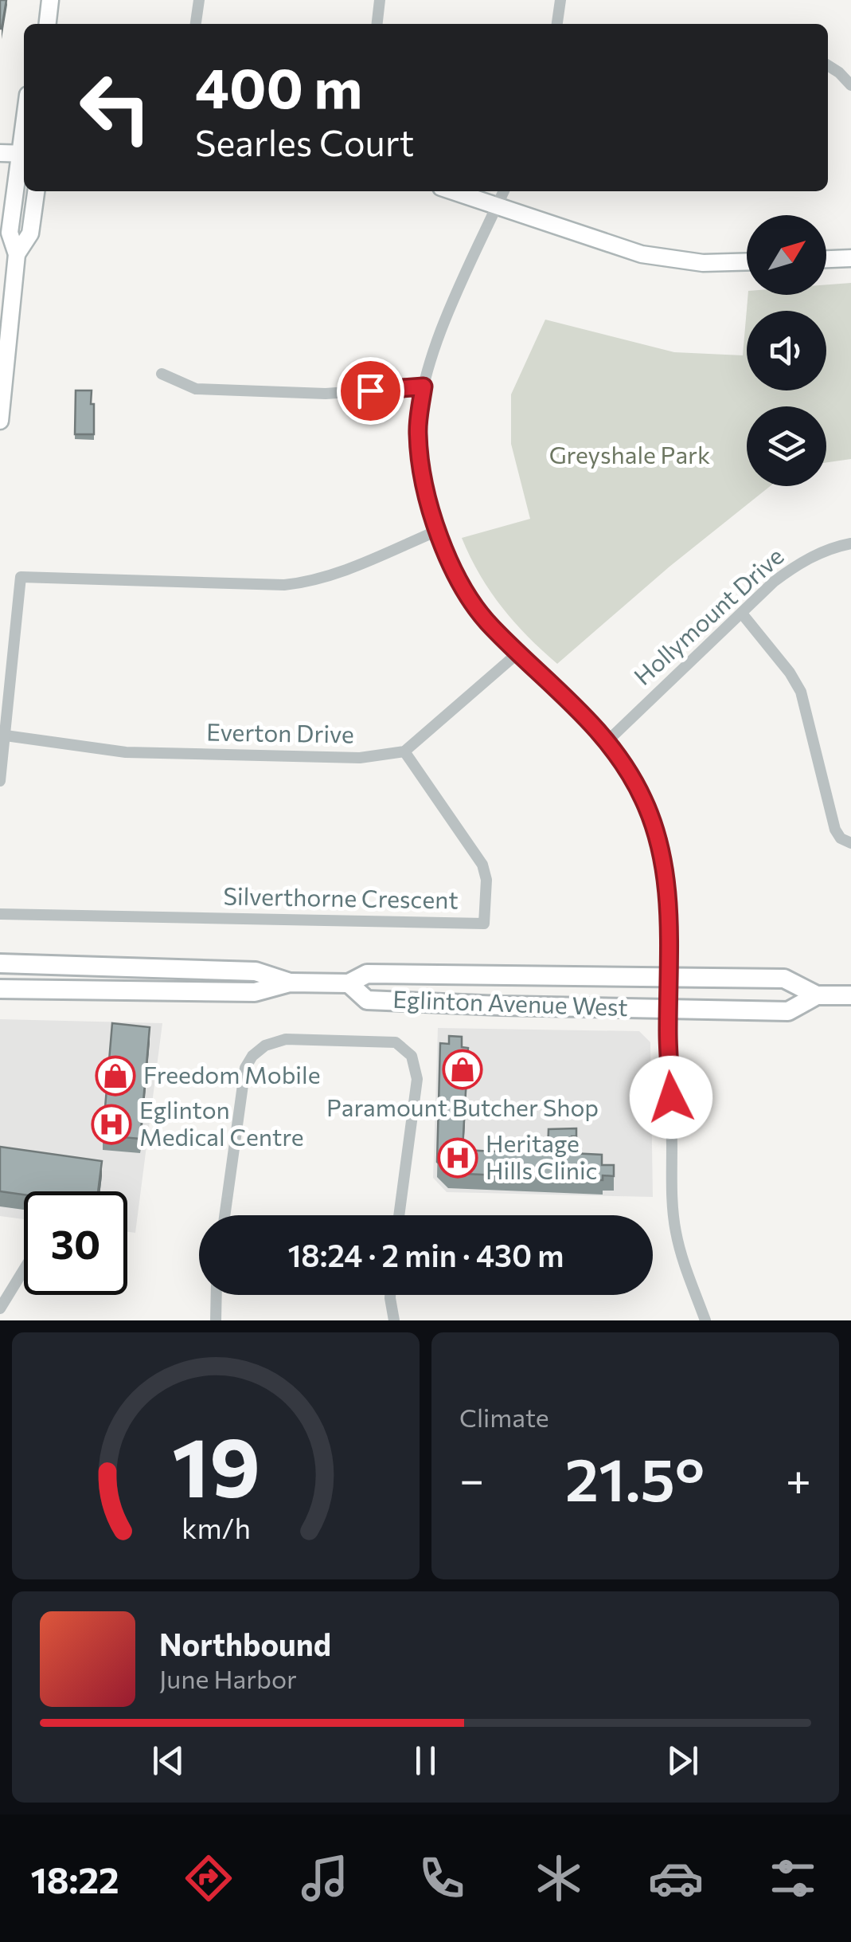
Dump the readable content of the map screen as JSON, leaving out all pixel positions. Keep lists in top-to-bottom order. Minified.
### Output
{"streets":{"main road":["Eglinton Avenue West"],"street":["Hollymount Drive","Everton Drive","Silverthorne Crescent"]},"crossings":[["Everton Drive","Silverthorne Crescent"]],"parks":["Greyshale Park"],"places":{"shop":["Paramount Butcher Shop","Freedom Mobile"],"hospital":["Eglinton Medical Centre","Heritage Hills Clinic"]},"north":"top right","page":{"turn":["400 m","Searles Court"],"limit":"30","trip":"18:24 · 2 min · 430 m","tile":"Climate","heat":["−","21.5°","+"],"song":["Northbound","June Harbor"],"tabs":"18:22","gauge":["19","km/h"]}}
